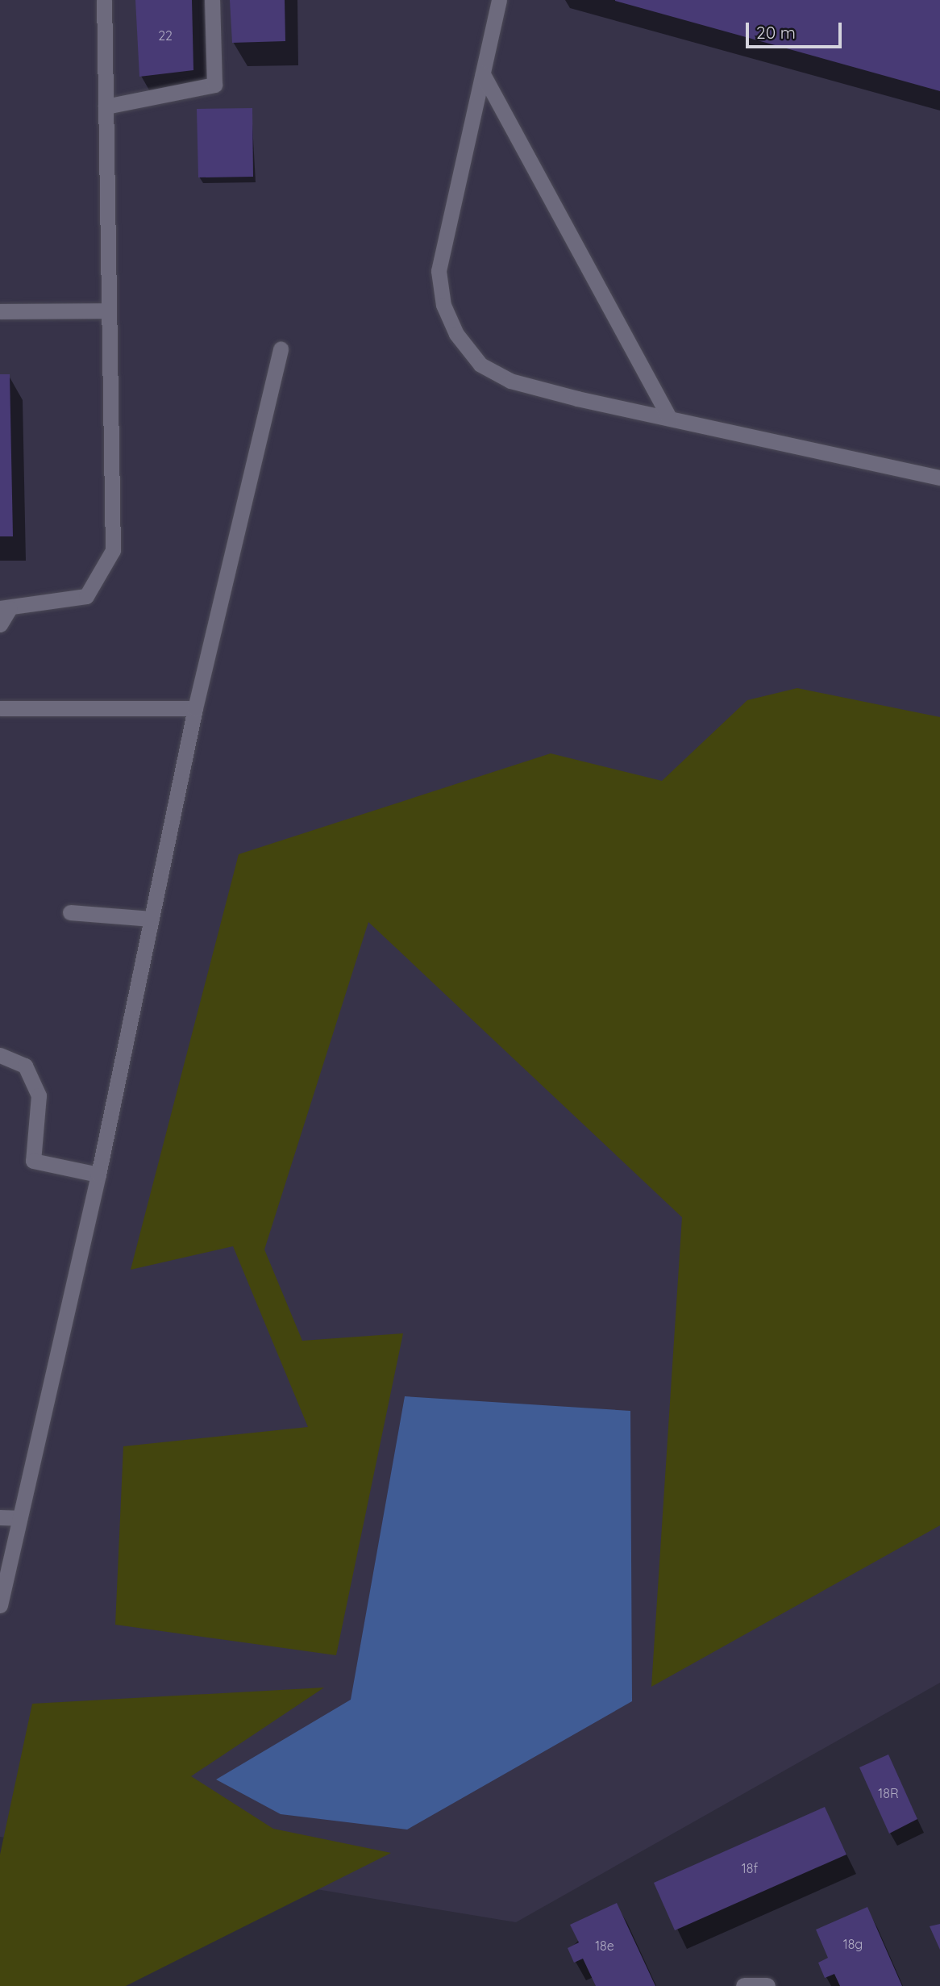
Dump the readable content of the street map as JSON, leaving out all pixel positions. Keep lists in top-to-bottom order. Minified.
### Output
{"house_numbers":["22","18R","18f","18g","18e"],"scale_bar":"20 m"}
